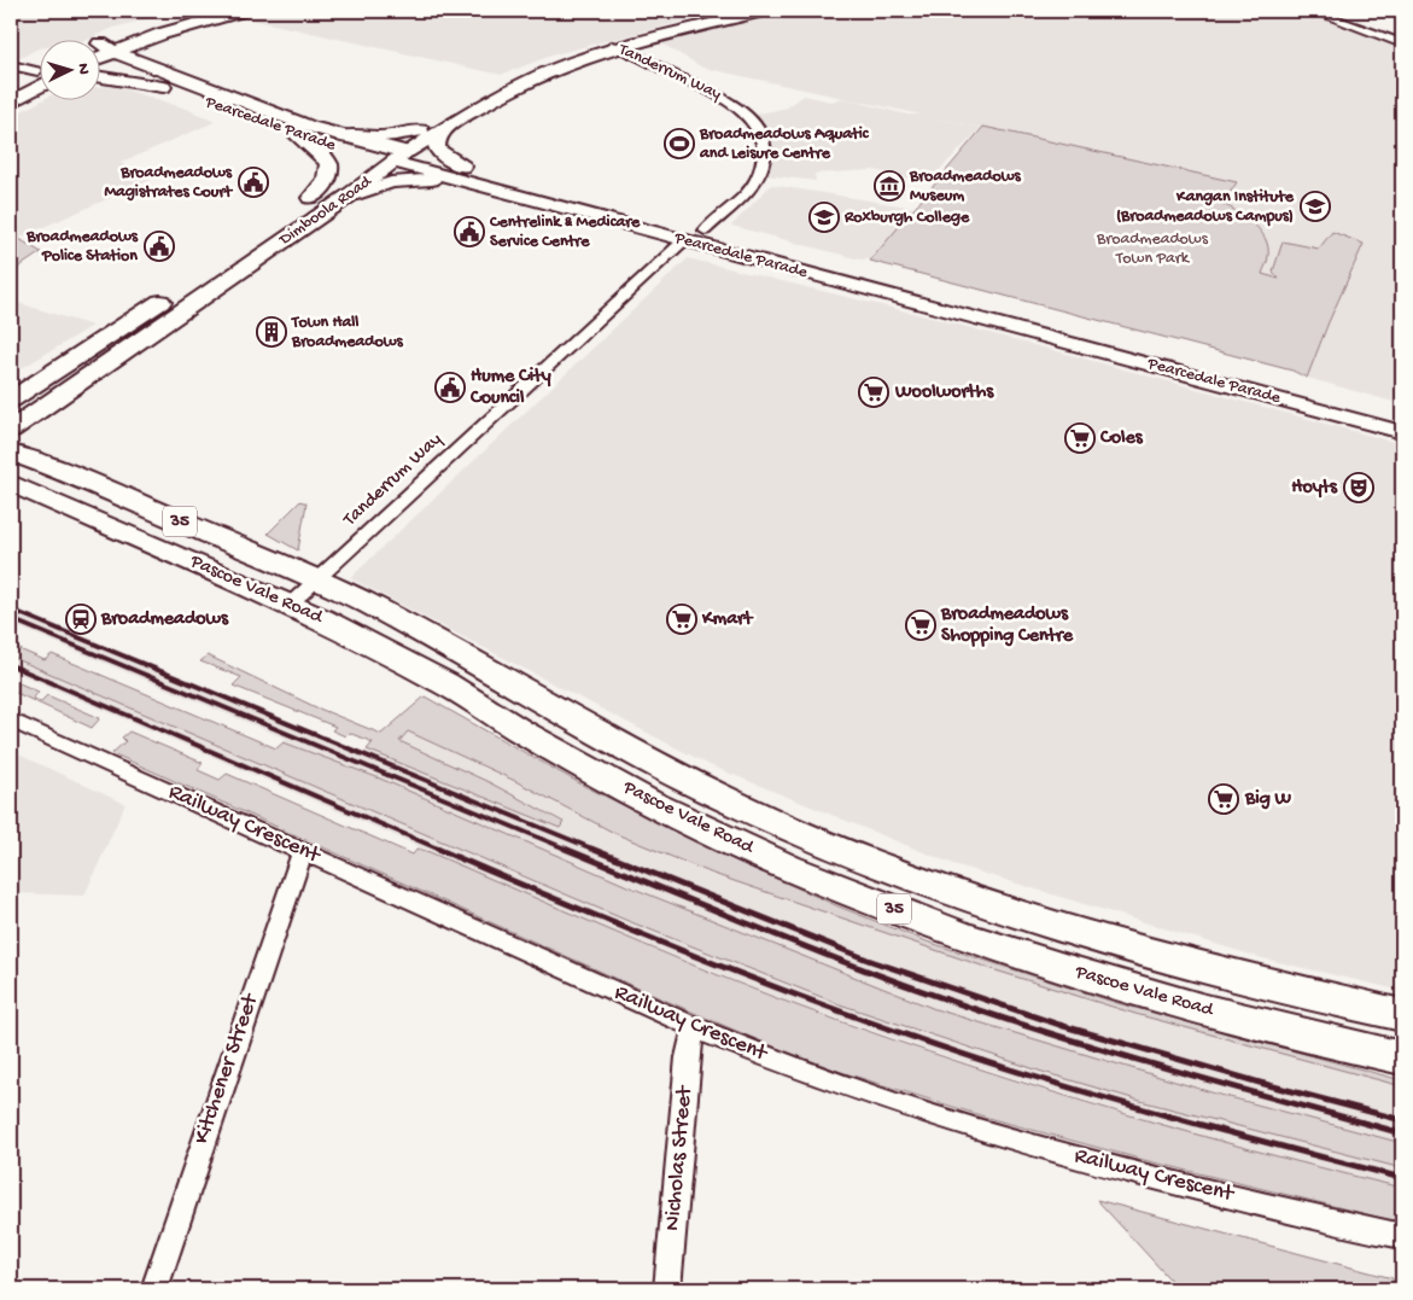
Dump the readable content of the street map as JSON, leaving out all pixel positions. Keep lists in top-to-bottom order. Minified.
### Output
{"streets":{"main road":["Pearcedale Parade","Dimboola Road","35","Pascoe Vale Road"],"street":["Tanderrum Way","Railway Crescent","Kitchener Street","Nicholas Street"]},"crossings":[["Tanderrum Way","Pearcedale Parade"],["Tanderrum Way","Dimboola Road"],["Tanderrum Way","Pascoe Vale Road"],["Pearcedale Parade","Dimboola Road"],["Railway Crescent","Kitchener Street"],["Railway Crescent","Nicholas Street"]],"parks":["Broadmeadows Town Park"],"places":{"sports":["Broadmeadows Aquatic and Leisure Centre"],"public building":["Broadmeadows Magistrates Court","Centrelink & Medicare Service Centre","Broadmeadows Police Station","Hume City Council"],"museum":["Broadmeadows Museum"],"school or university":["Kangan Institute (Broadmeadows Campus)","Roxburgh College"],"building":["Town Hall Broadmeadows"],"supermarket":["Woolworths","Coles","Kmart","Broadmeadows Shopping Centre","Big W"],"theatre":["Hoyts"],"station":["Broadmeadows"]},"north":"right"}
